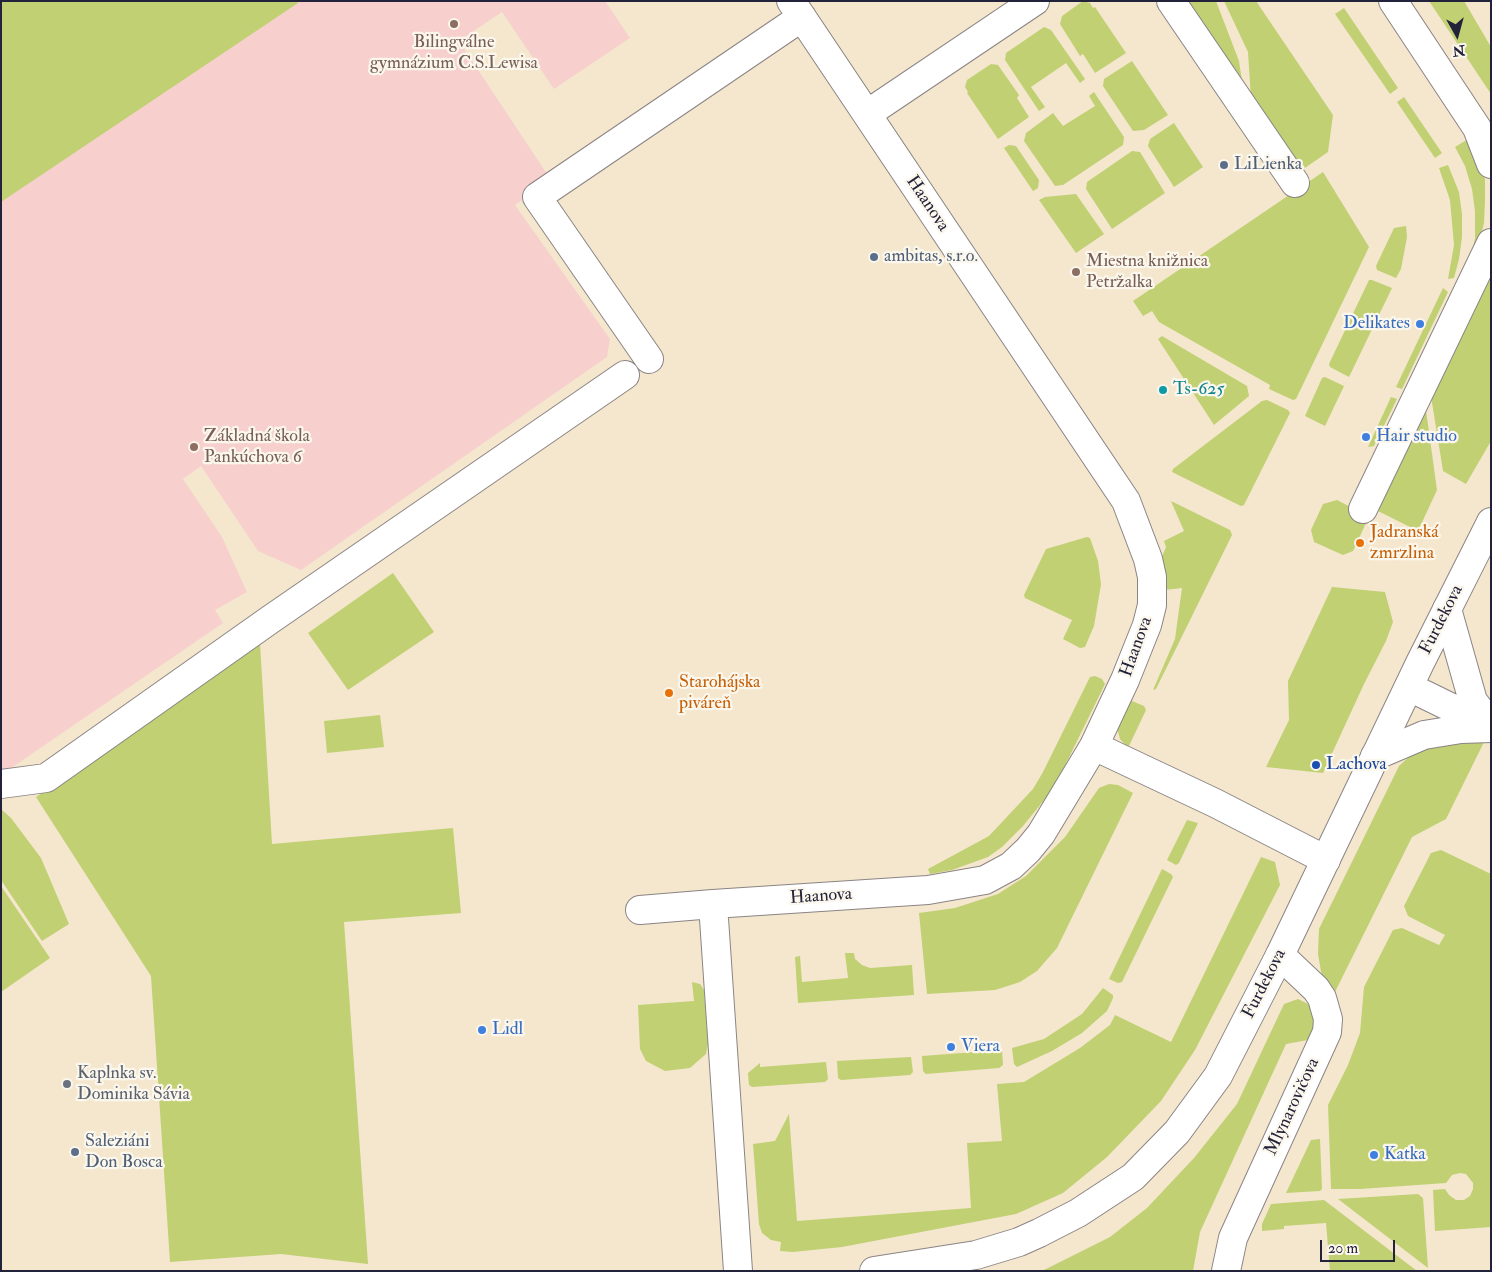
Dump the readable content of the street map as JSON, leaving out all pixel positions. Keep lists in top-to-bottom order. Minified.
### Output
{"streets":{"street":["Haanova","Furdekova","Mlynarovičova"]},"crossings":[["Furdekova","Mlynarovičova"]],"places":["Bilingválne gymnázium C.S.Lewisa","LiLienka","ambitas, s.r.o.","Miestna knižnica Petržalka","Delikates","Ts-625","Hair studio","Základná škola Pankúchova 6","Jadranská zmrzlina","Starohájska piváreň","Lachova","Lidl","Viera","Kaplnka sv. Dominika Sávia","Saleziáni Don Bosca","Katka"],"scale_bar":"20 m","north":"bottom"}
